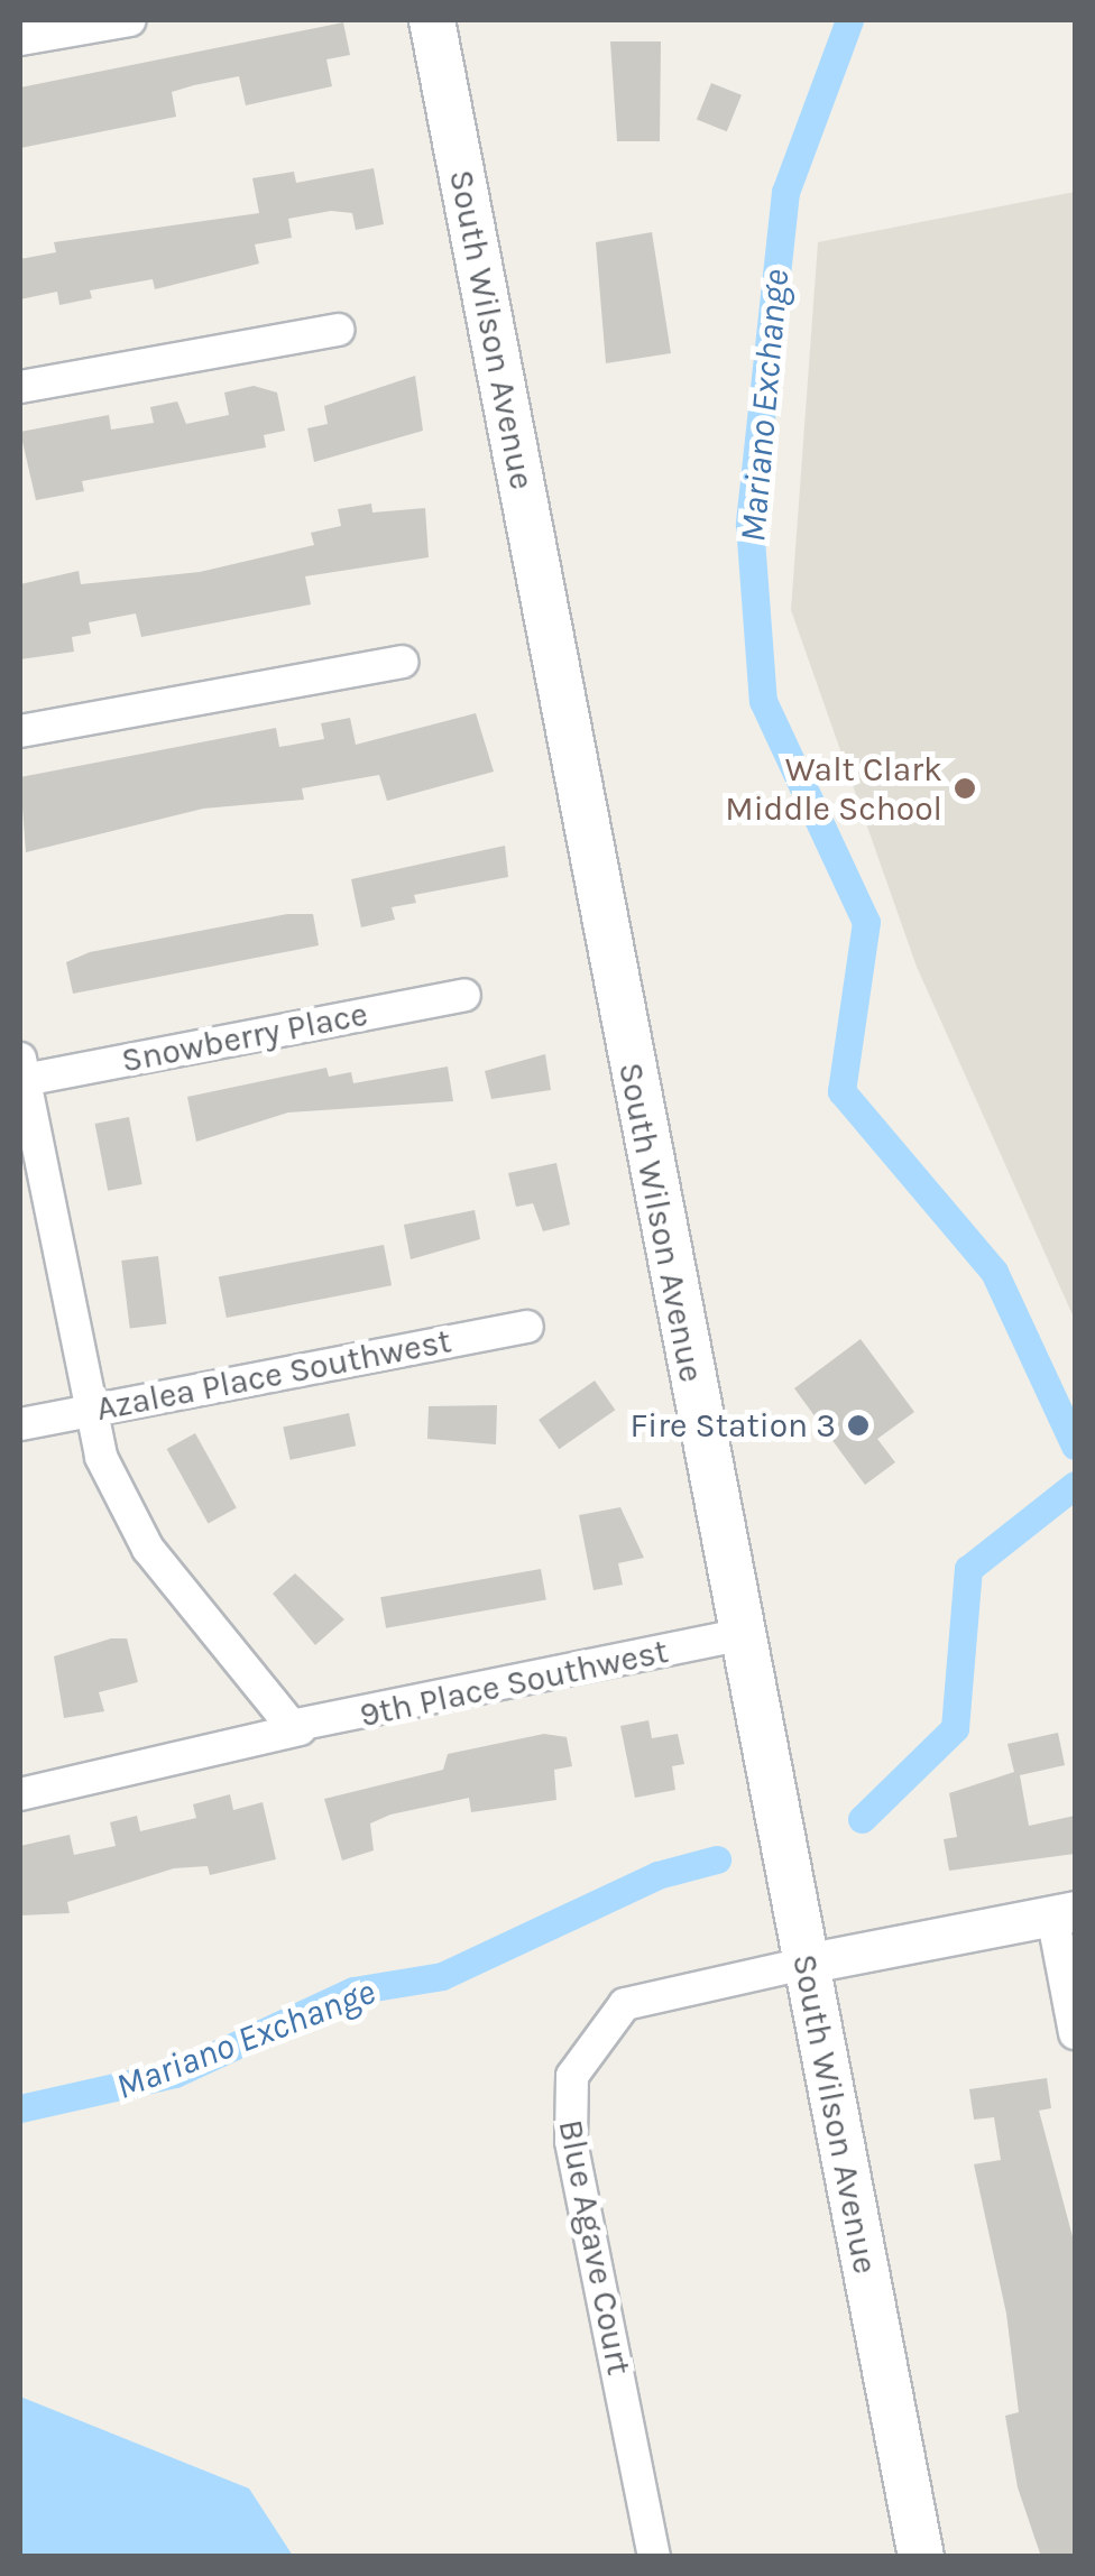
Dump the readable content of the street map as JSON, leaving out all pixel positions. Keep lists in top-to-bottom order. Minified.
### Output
{"streets":{"main road":["South Wilson Avenue"],"street":["Snowberry Place","Azalea Place Southwest","9th Place Southwest","Blue Agave Court"]},"crossings":[["South Wilson Avenue","9th Place Southwest"],["South Wilson Avenue","Blue Agave Court"]],"water":["Mariano Exchange"],"places":["Walt Clark Middle School","Fire Station 3"]}
